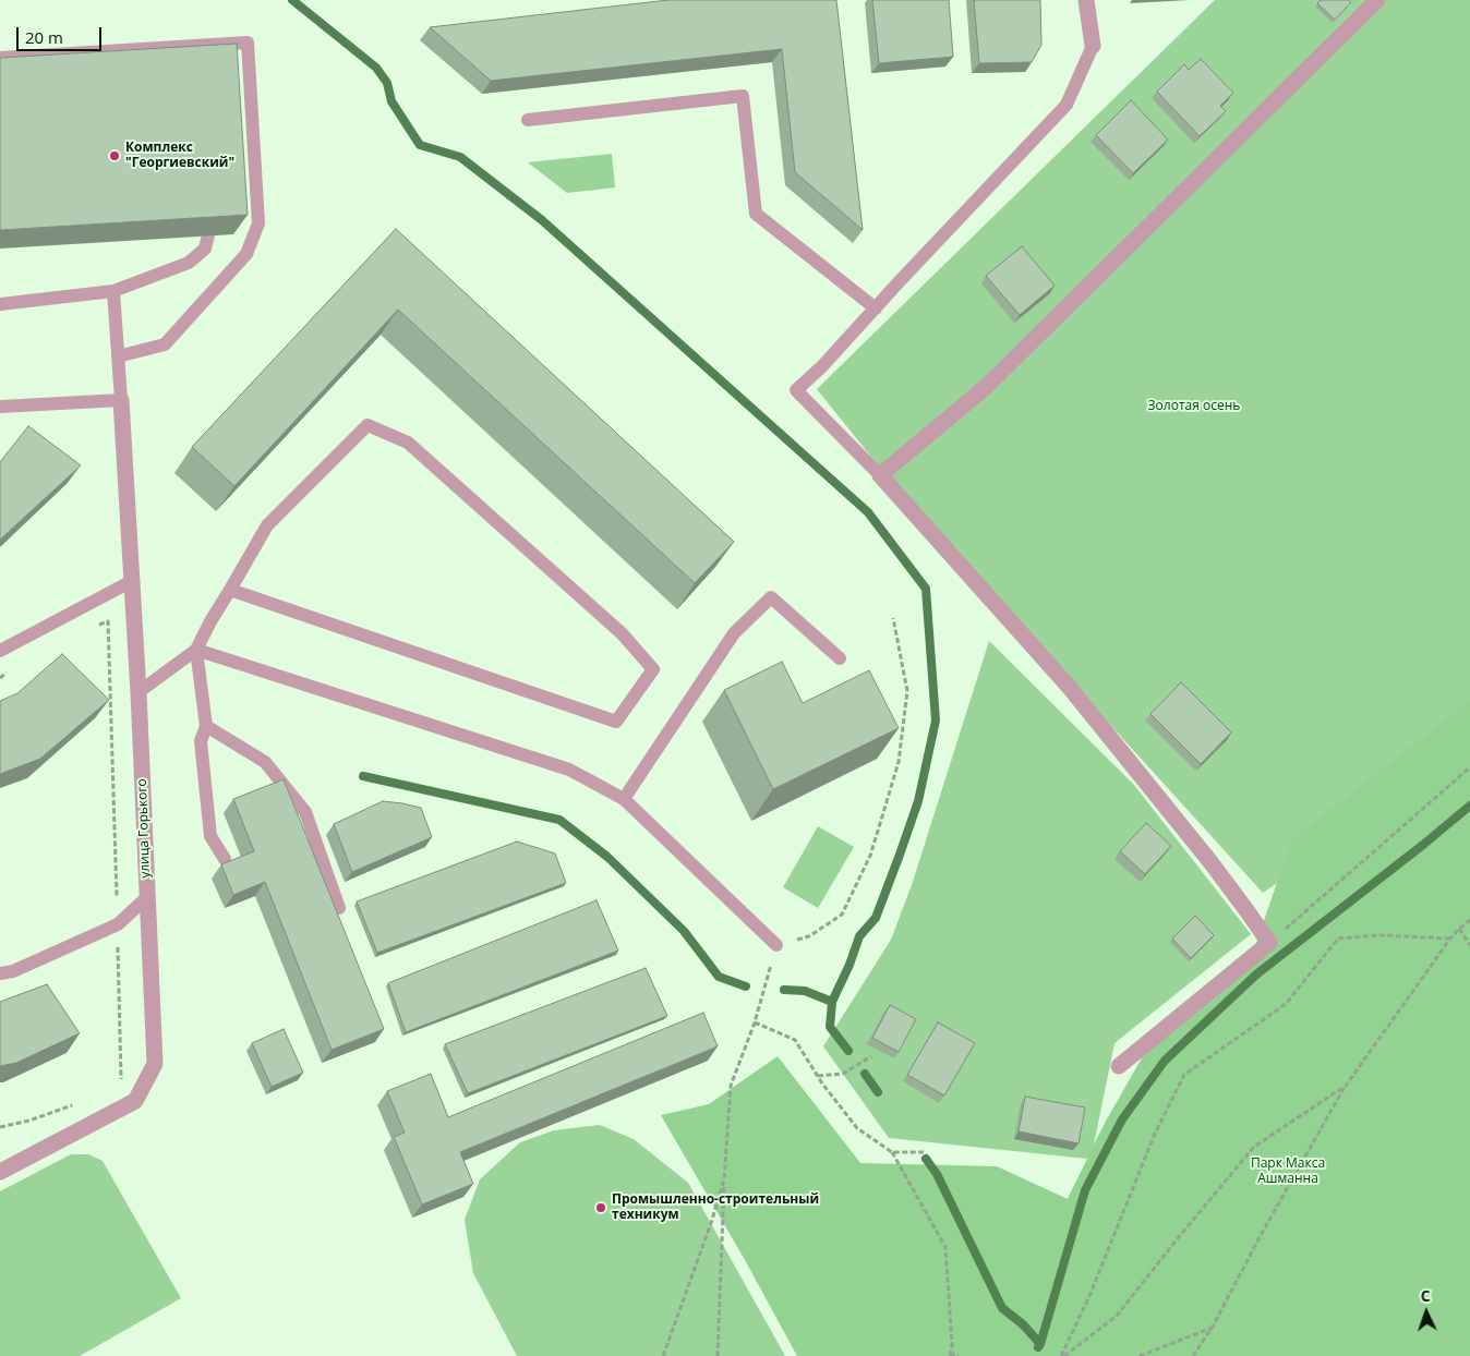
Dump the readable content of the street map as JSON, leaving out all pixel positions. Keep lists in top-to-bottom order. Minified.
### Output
{"streets":{"street":["улица Горького"]},"parks":["Золотая осень","Парк Макса Ашманна"],"places":["Комплекс \"Георгиевский\"","Промышленно-строительный техникум"],"scale_bar":"20 m","north":"top"}
